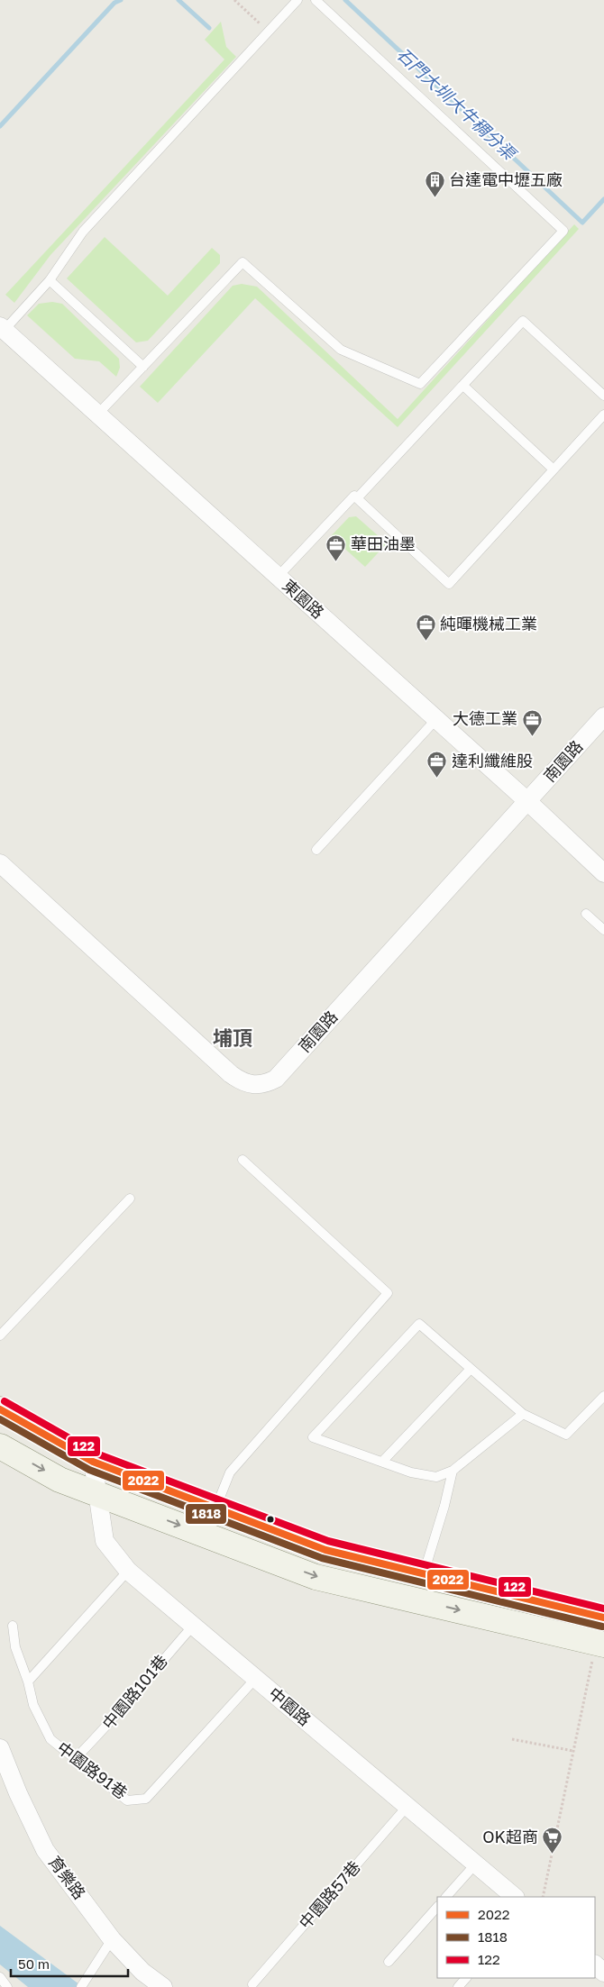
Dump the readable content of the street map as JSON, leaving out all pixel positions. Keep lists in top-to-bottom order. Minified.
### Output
{"streets":{"street":["東園路","南園路","中園路","育樂路"],"lane":["中園路101巷","中園路91巷","中園路57巷"]},"crossings":[["東園路","南園路"],["中園路101巷","中園路"],["中園路101巷","中園路91巷"],["中園路","中園路91巷"],["中園路","中園路57巷"]],"districts":["埔頂"],"water":["石門大圳大牛稠分渠"],"places":{"building":["台達電中壢五廠"],"office":["華田油墨","純暉機械工業","大德工業","達利纖維股"],"supermarket":["OK超商"]},"lines":["transit line 122","transit line 2022","transit line 1818"],"legend":["2022","1818","122"],"scale_bar":"50 m"}
